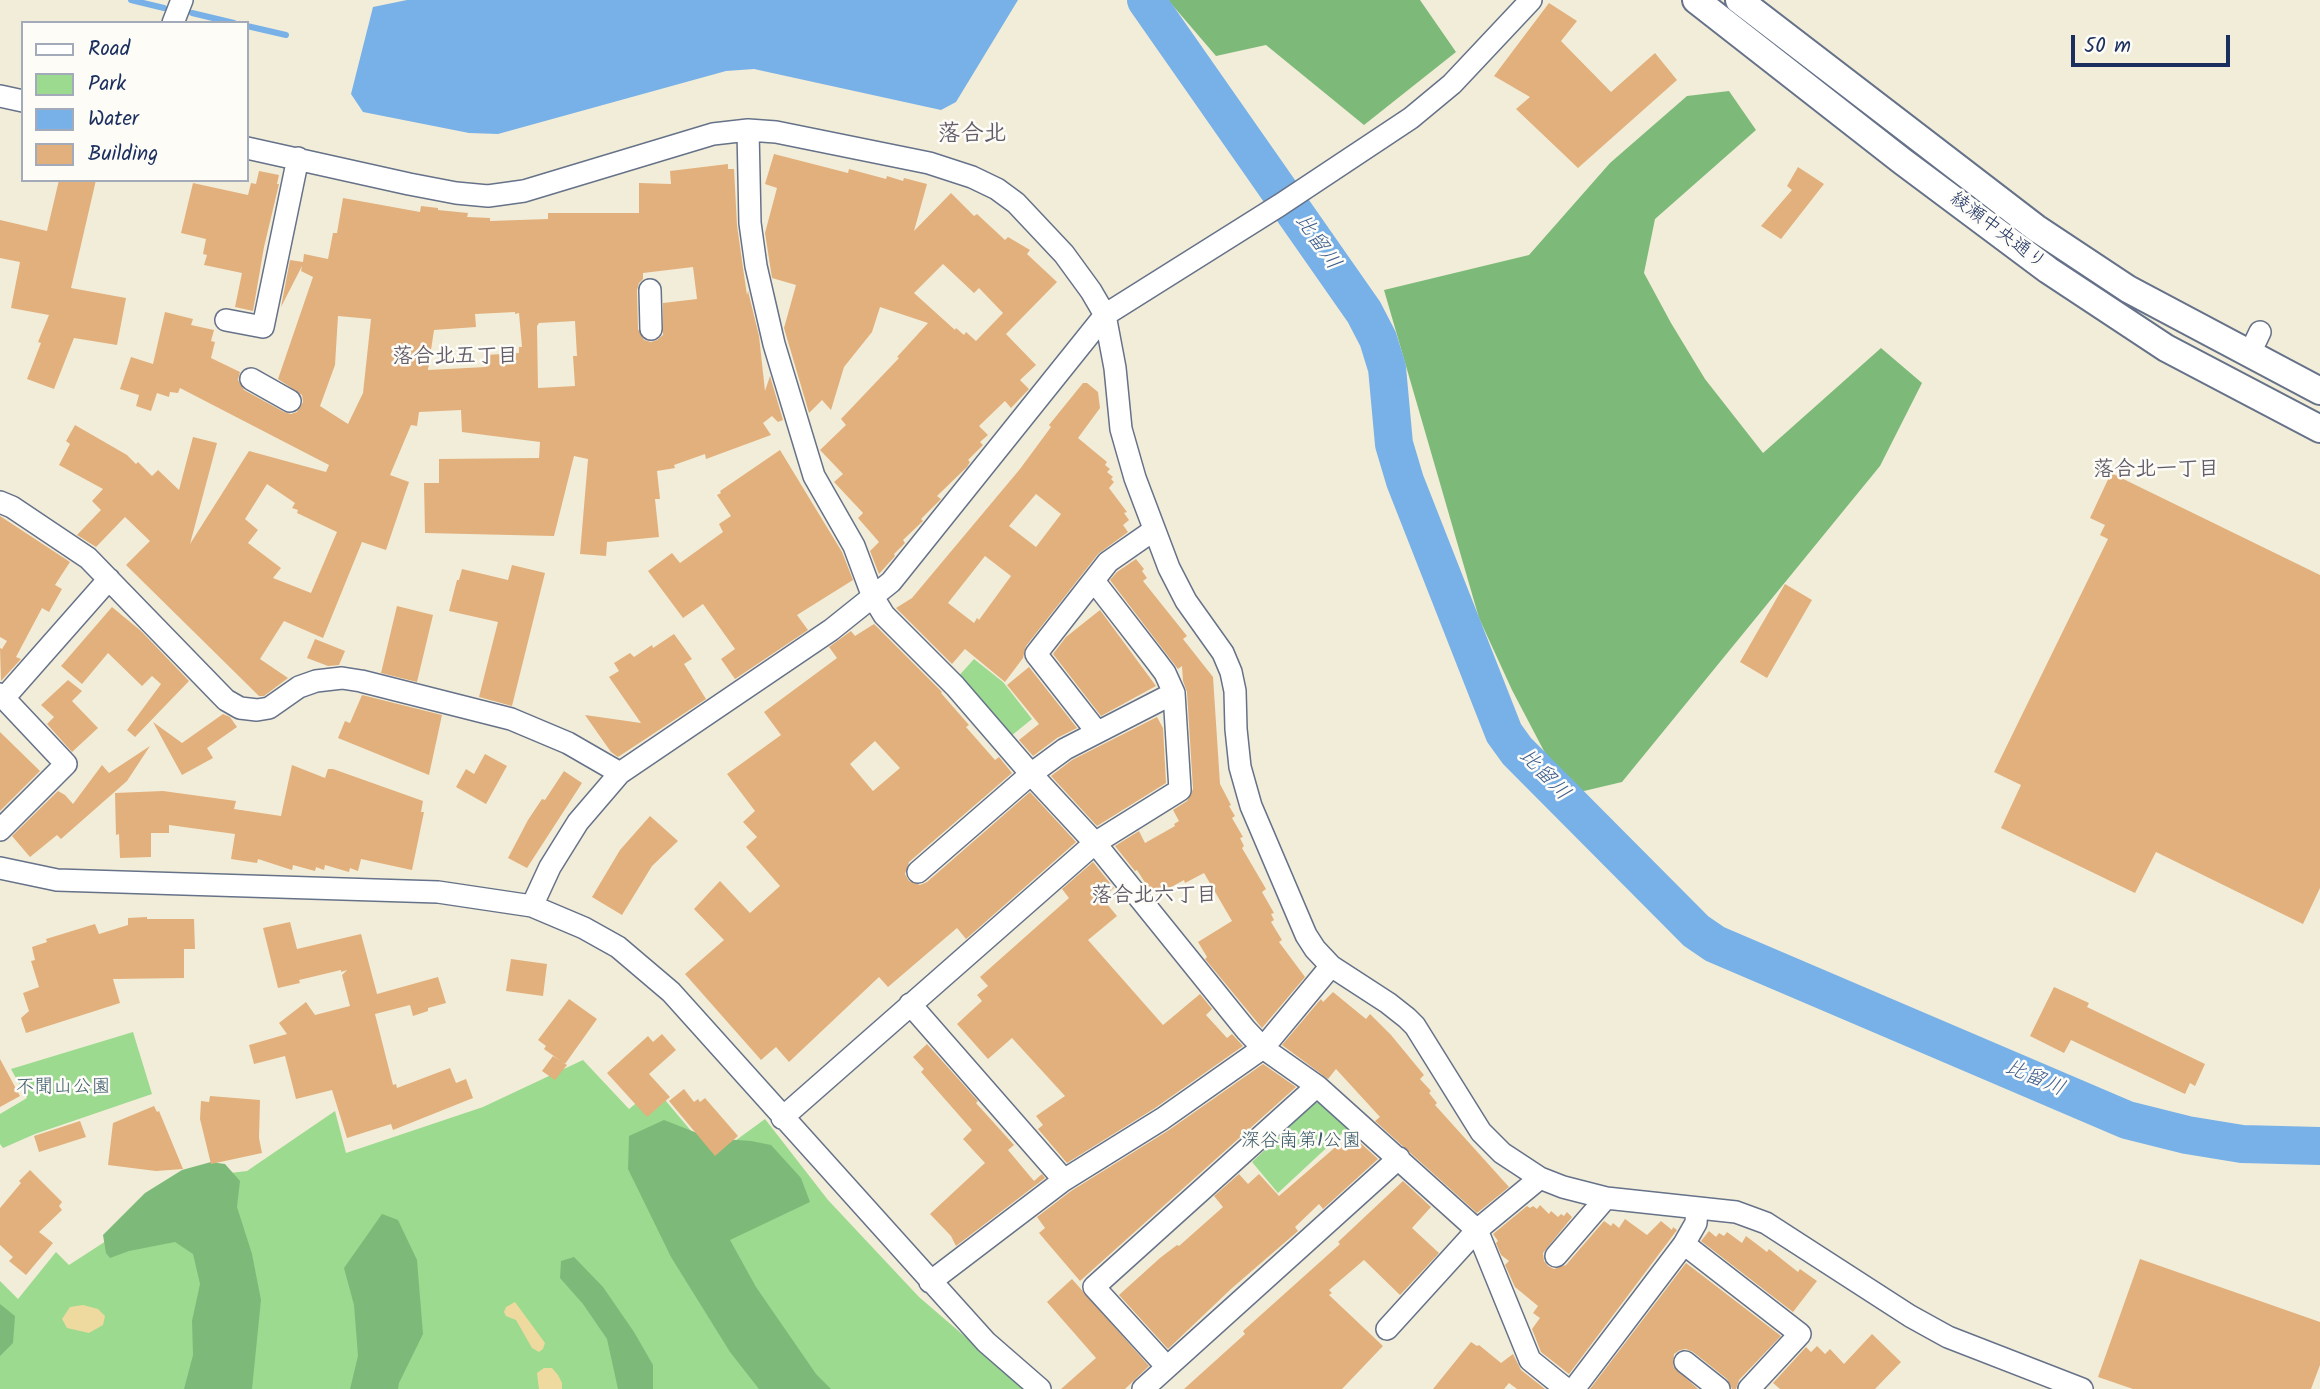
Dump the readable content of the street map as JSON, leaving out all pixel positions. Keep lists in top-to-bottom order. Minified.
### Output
{"streets":{"main road":["綾瀬中央通り"]},"districts":["落合北","落合北五丁目","落合北一丁目","落合北六丁目"],"water":["比留川"],"parks":["不聞山公園","深谷南第1公園"],"legend":["Road","Park","Water","Building"],"scale_bar":"50 m"}
